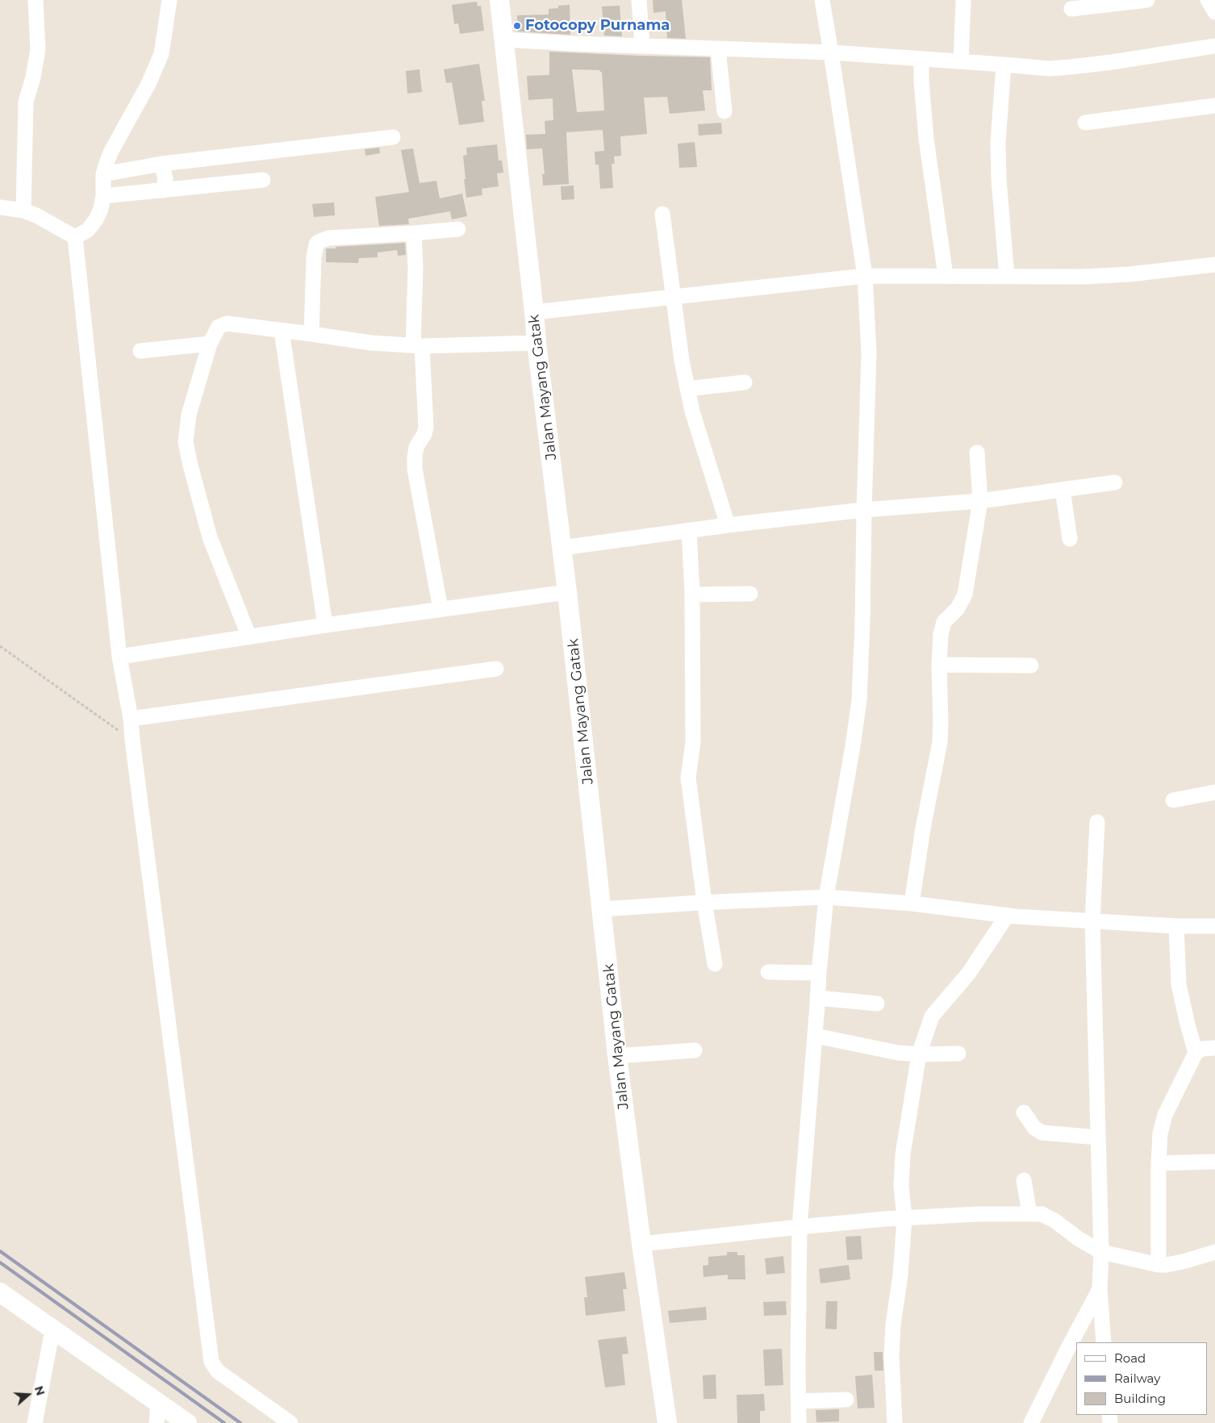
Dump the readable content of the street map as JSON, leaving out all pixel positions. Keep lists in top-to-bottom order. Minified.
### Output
{"streets":{"street":["Jalan Mayang Gatak"]},"places":["Fotocopy Purnama"],"legend":["Road","Railway","Building"],"north":"right"}
